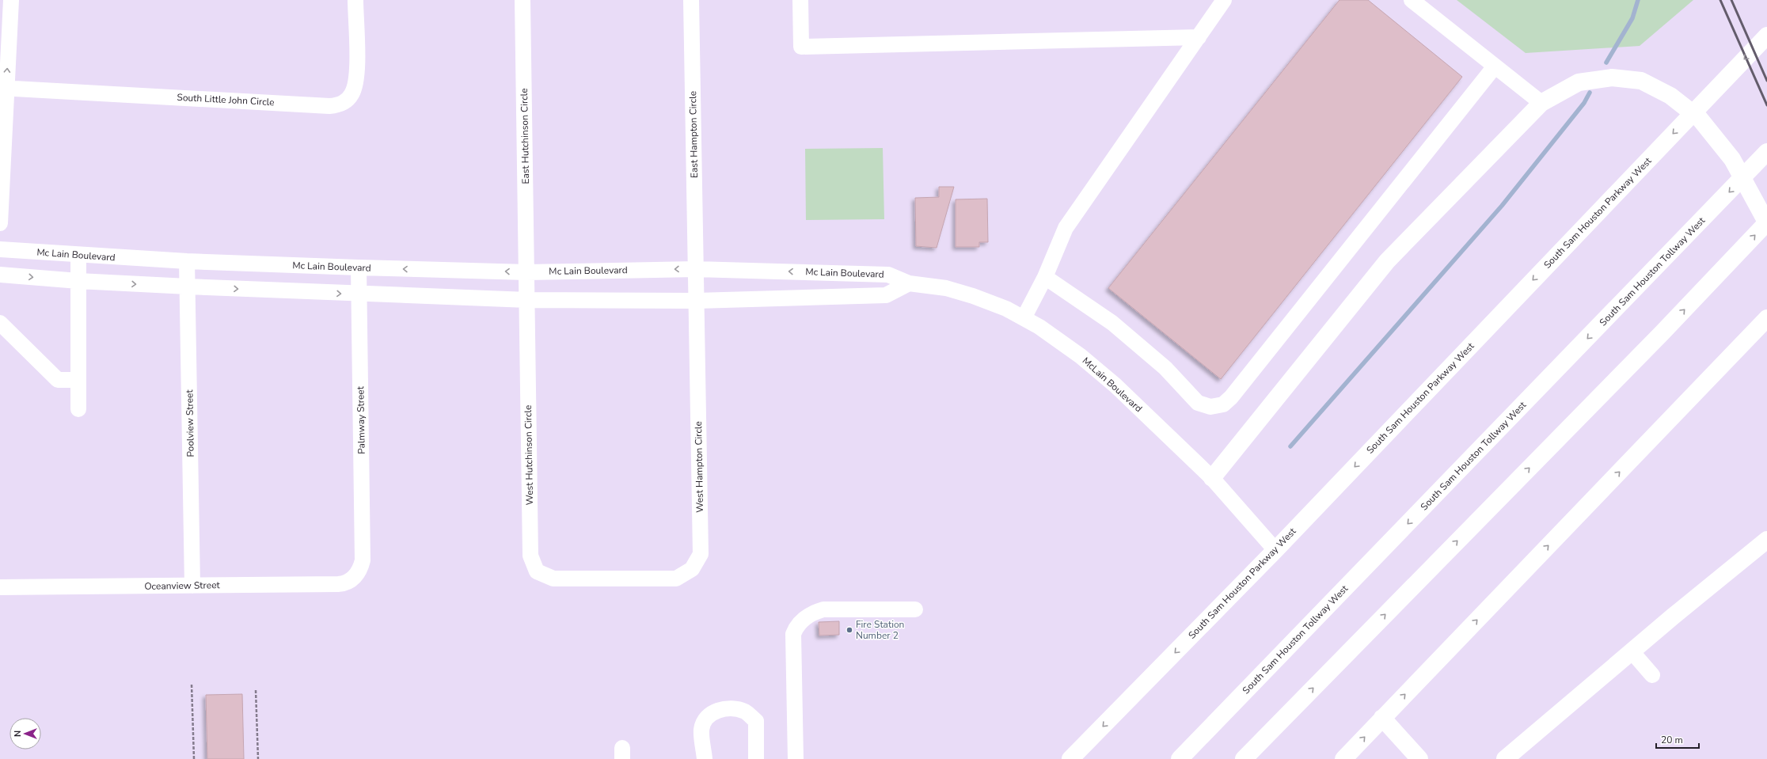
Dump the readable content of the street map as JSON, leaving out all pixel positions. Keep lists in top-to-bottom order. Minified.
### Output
{"streets":{"main road":["South Sam Houston Parkway West","South Sam Houston Tollway West"],"street":["South Little John Circle","East Hampton Circle","East Hutchinson Circle","Mc Lain Boulevard","McLain Boulevard","Palmway Street","Poolview Street","West Hutchinson Circle","West Hampton Circle","Oceanview Street"]},"crossings":[["East Hampton Circle","Mc Lain Boulevard"],["East Hampton Circle","West Hampton Circle"],["East Hutchinson Circle","Mc Lain Boulevard"],["East Hutchinson Circle","West Hutchinson Circle"],["South Sam Houston Parkway West","McLain Boulevard"],["Mc Lain Boulevard","McLain Boulevard"],["Mc Lain Boulevard","Palmway Street"],["Mc Lain Boulevard","Poolview Street"],["Mc Lain Boulevard","West Hutchinson Circle"],["Mc Lain Boulevard","West Hampton Circle"],["Palmway Street","Oceanview Street"],["Poolview Street","Oceanview Street"],["West Hutchinson Circle","West Hampton Circle"]],"places":["Fire Station Number 2"],"scale_bar":"20 m","north":"left"}
